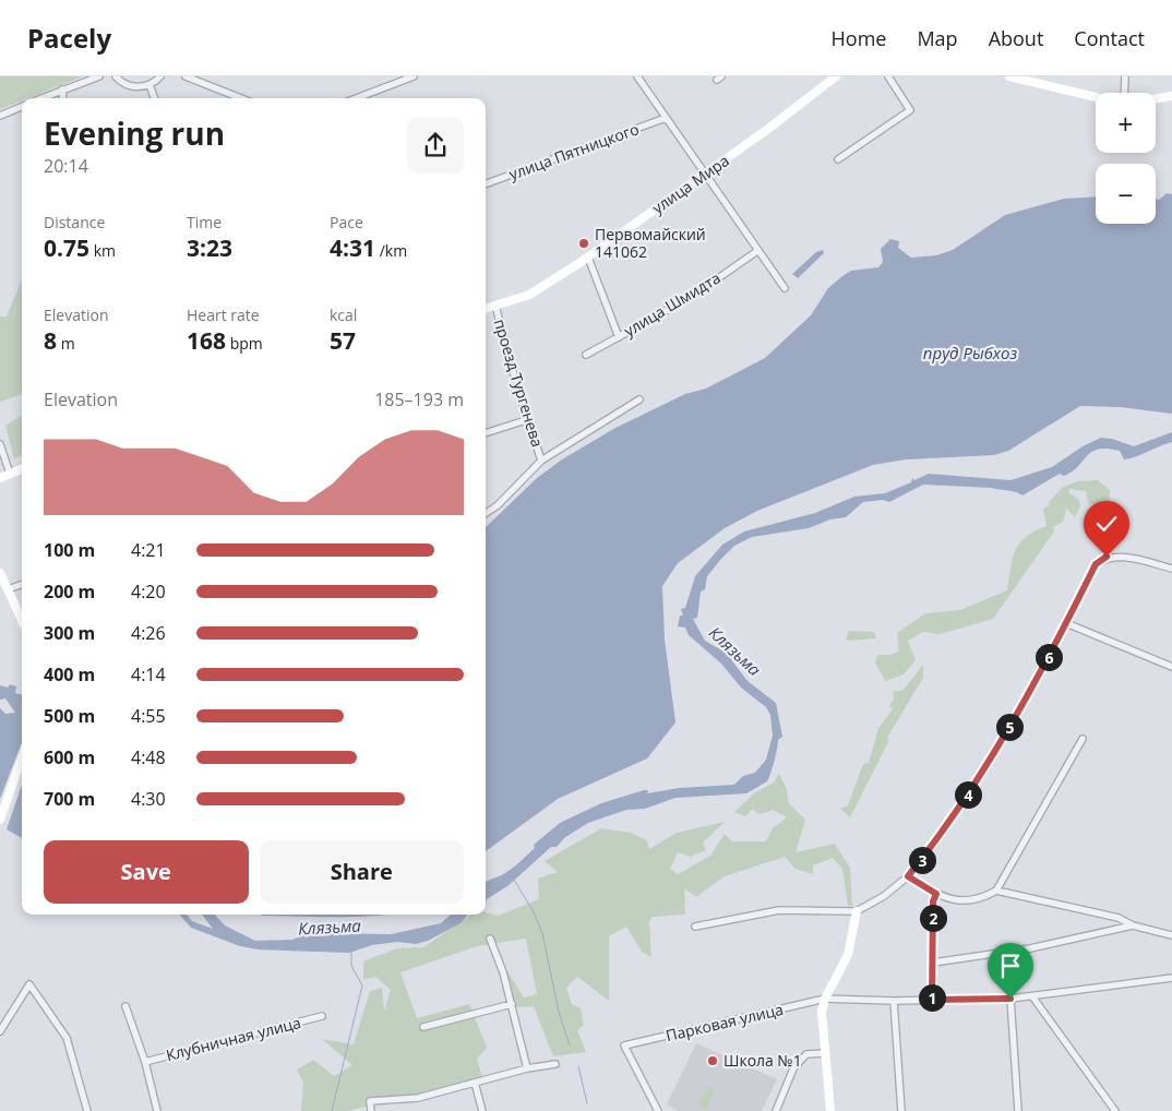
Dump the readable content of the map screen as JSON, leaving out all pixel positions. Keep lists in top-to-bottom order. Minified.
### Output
{"streets":{"street":["улица Пятницкого","улица Мира","улица Шмидта","проезд Тургенева","Парковая улица","Клубничная улица"]},"crossings":[["улица Мира","проезд Тургенева"]],"water":["пруд Рыбхоз","Клязьма"],"places":["Первомайский 141062","Школа №1"],"page":{"header":"Pacely","nav":["Home","Map","About","Contact"],"map_buttons":["+","−"],"heading":["Evening run","20:14"],"stats":[["Distance","0.75 km"],["Time","3:23"],["Pace","4:31 /km"],["Elevation","8 m"],["Heart rate","168 bpm"],["kcal","57"]],"chart":["Elevation","185–193 m"],"list":[{"name":"100 m","note":"4:21"},{"name":"200 m","note":"4:20"},{"name":"300 m","note":"4:26"},{"name":"400 m","note":"4:14"},{"name":"500 m","note":"4:55"},{"name":"600 m","note":"4:48"},{"name":"700 m","note":"4:30"}],"pins":["6","5","4","3","2","1"],"buttons":["Save","Share"]}}
